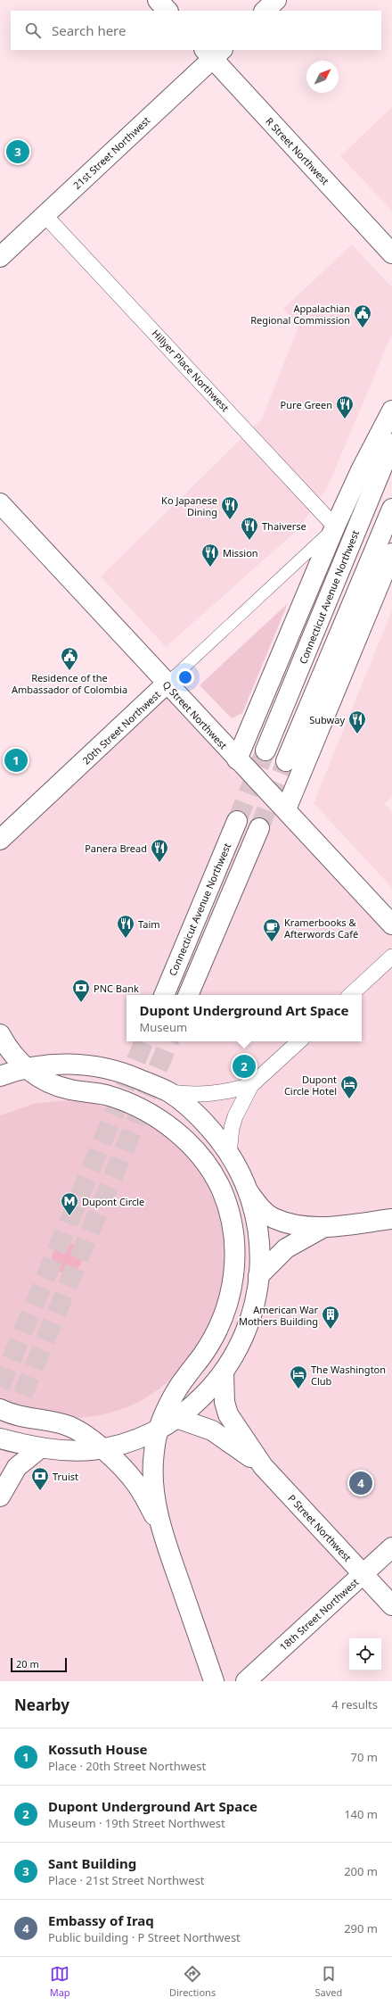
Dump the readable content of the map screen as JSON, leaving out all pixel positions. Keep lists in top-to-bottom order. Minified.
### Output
{"streets":{"main road":["R Street Northwest","21st Street Northwest","Connecticut Avenue Northwest","Q Street Northwest","20th Street Northwest","P Street Northwest","18th Street Northwest"],"street":["Hillyer Place Northwest"]},"crossings":[["R Street Northwest","21st Street Northwest"],["21st Street Northwest","Hillyer Place Northwest"],["Hillyer Place Northwest","20th Street Northwest"],["Q Street Northwest","20th Street Northwest"],["P Street Northwest","18th Street Northwest"]],"places":{"public building":["Appalachian Regional Commission","Residence of the Ambassador of Colombia"],"restaurant":["Pure Green","Ko Japanese Dining","Thaiverse","Mission","Subway","Panera Bread","Taim"],"cafe":["Kramerbooks & Afterwords Café"],"bank":["PNC Bank","Truist"],"hotel":["Dupont Circle Hotel","The Washington Club"],"metro station":["Dupont Circle"],"building":["American War Mothers Building"]},"scale_bar":"20 m","north":"top right","page":{"search":"Search here","pins":["3","1","2","4"],"popup":["Dupont Underground Art Space","Museum"],"scale":"20 m","heading":["Nearby","4 results"],"list":[{"mark":"1","name":"Kossuth House","note":"Place · 20th Street Northwest","value":"70 m"},{"mark":"2","name":"Dupont Underground Art Space","note":"Museum · 19th Street Northwest","value":"140 m"},{"mark":"3","name":"Sant Building","note":"Place · 21st Street Northwest","value":"200 m"},{"mark":"4","name":"Embassy of Iraq","note":"Public building · P Street Northwest","value":"290 m"}],"nav":["Map","Directions","Saved"]}}
